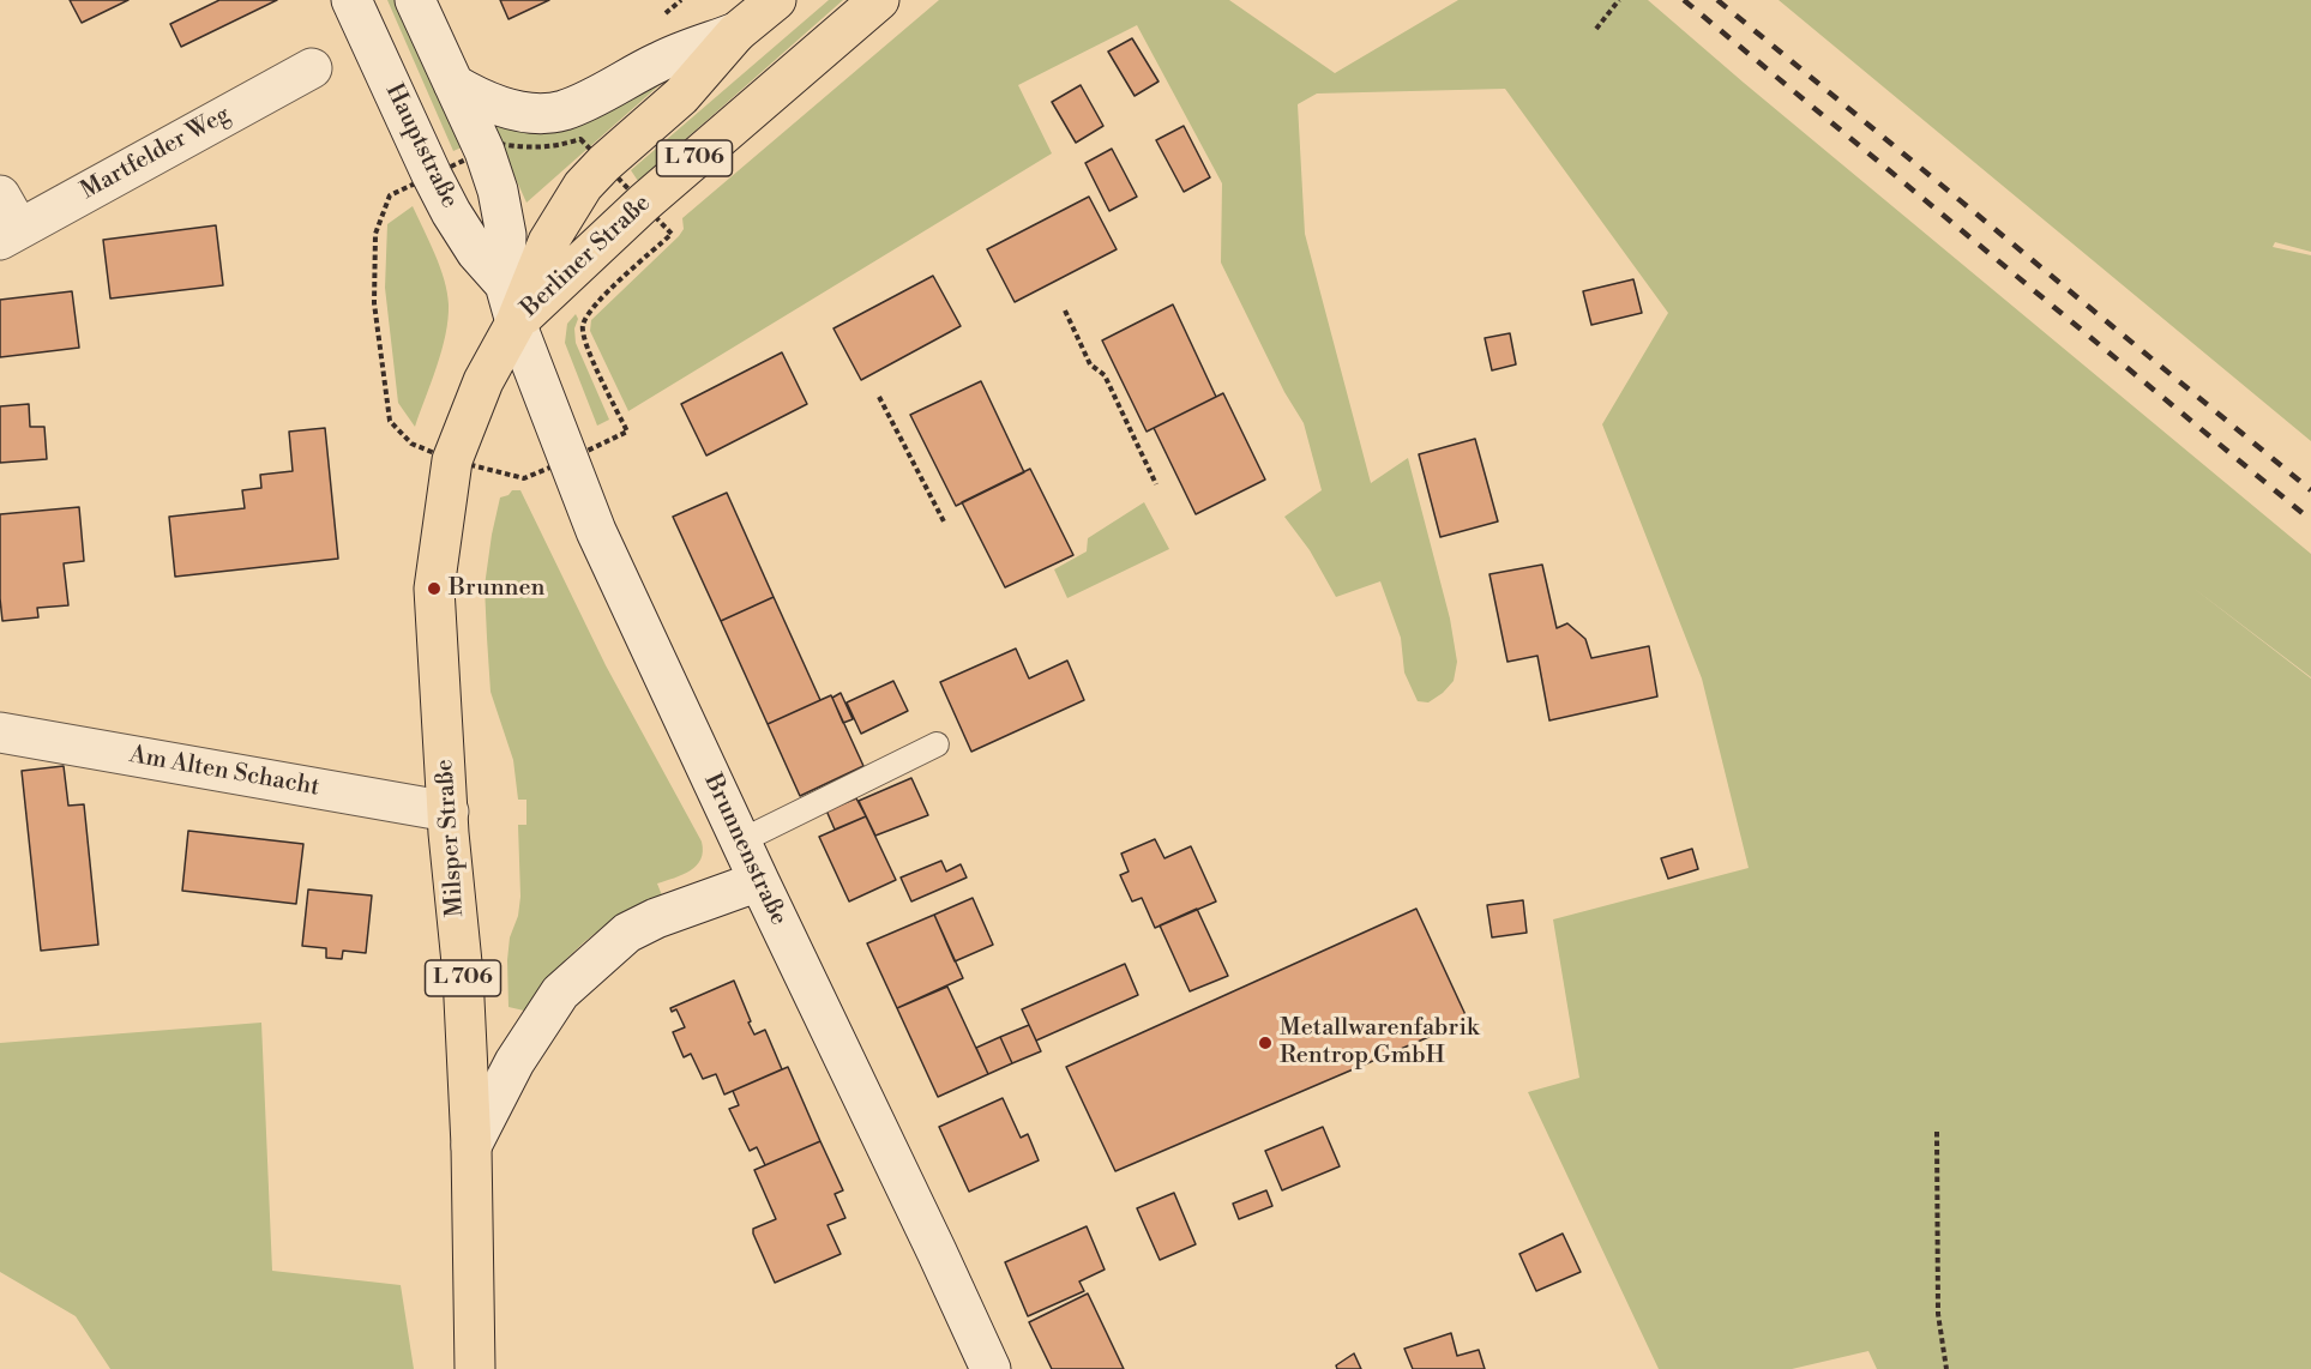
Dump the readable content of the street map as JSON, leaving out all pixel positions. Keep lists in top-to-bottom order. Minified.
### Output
{"streets":{"main road":["Hauptstraße","Martfelder Weg","L 706","Berliner Straße","Am Alten Schacht","Milsper Straße","Brunnenstraße"]},"crossings":[["Hauptstraße","L 706"],["Hauptstraße","Berliner Straße"],["Hauptstraße","Milsper Straße"],["Hauptstraße","Brunnenstraße"],["L 706","Berliner Straße"],["L 706","Milsper Straße"],["L 706","Brunnenstraße"],["Berliner Straße","Milsper Straße"],["Berliner Straße","Brunnenstraße"],["Am Alten Schacht","Milsper Straße"],["Milsper Straße","Brunnenstraße"]],"places":["Brunnen","Metallwarenfabrik Rentrop GmbH"]}
